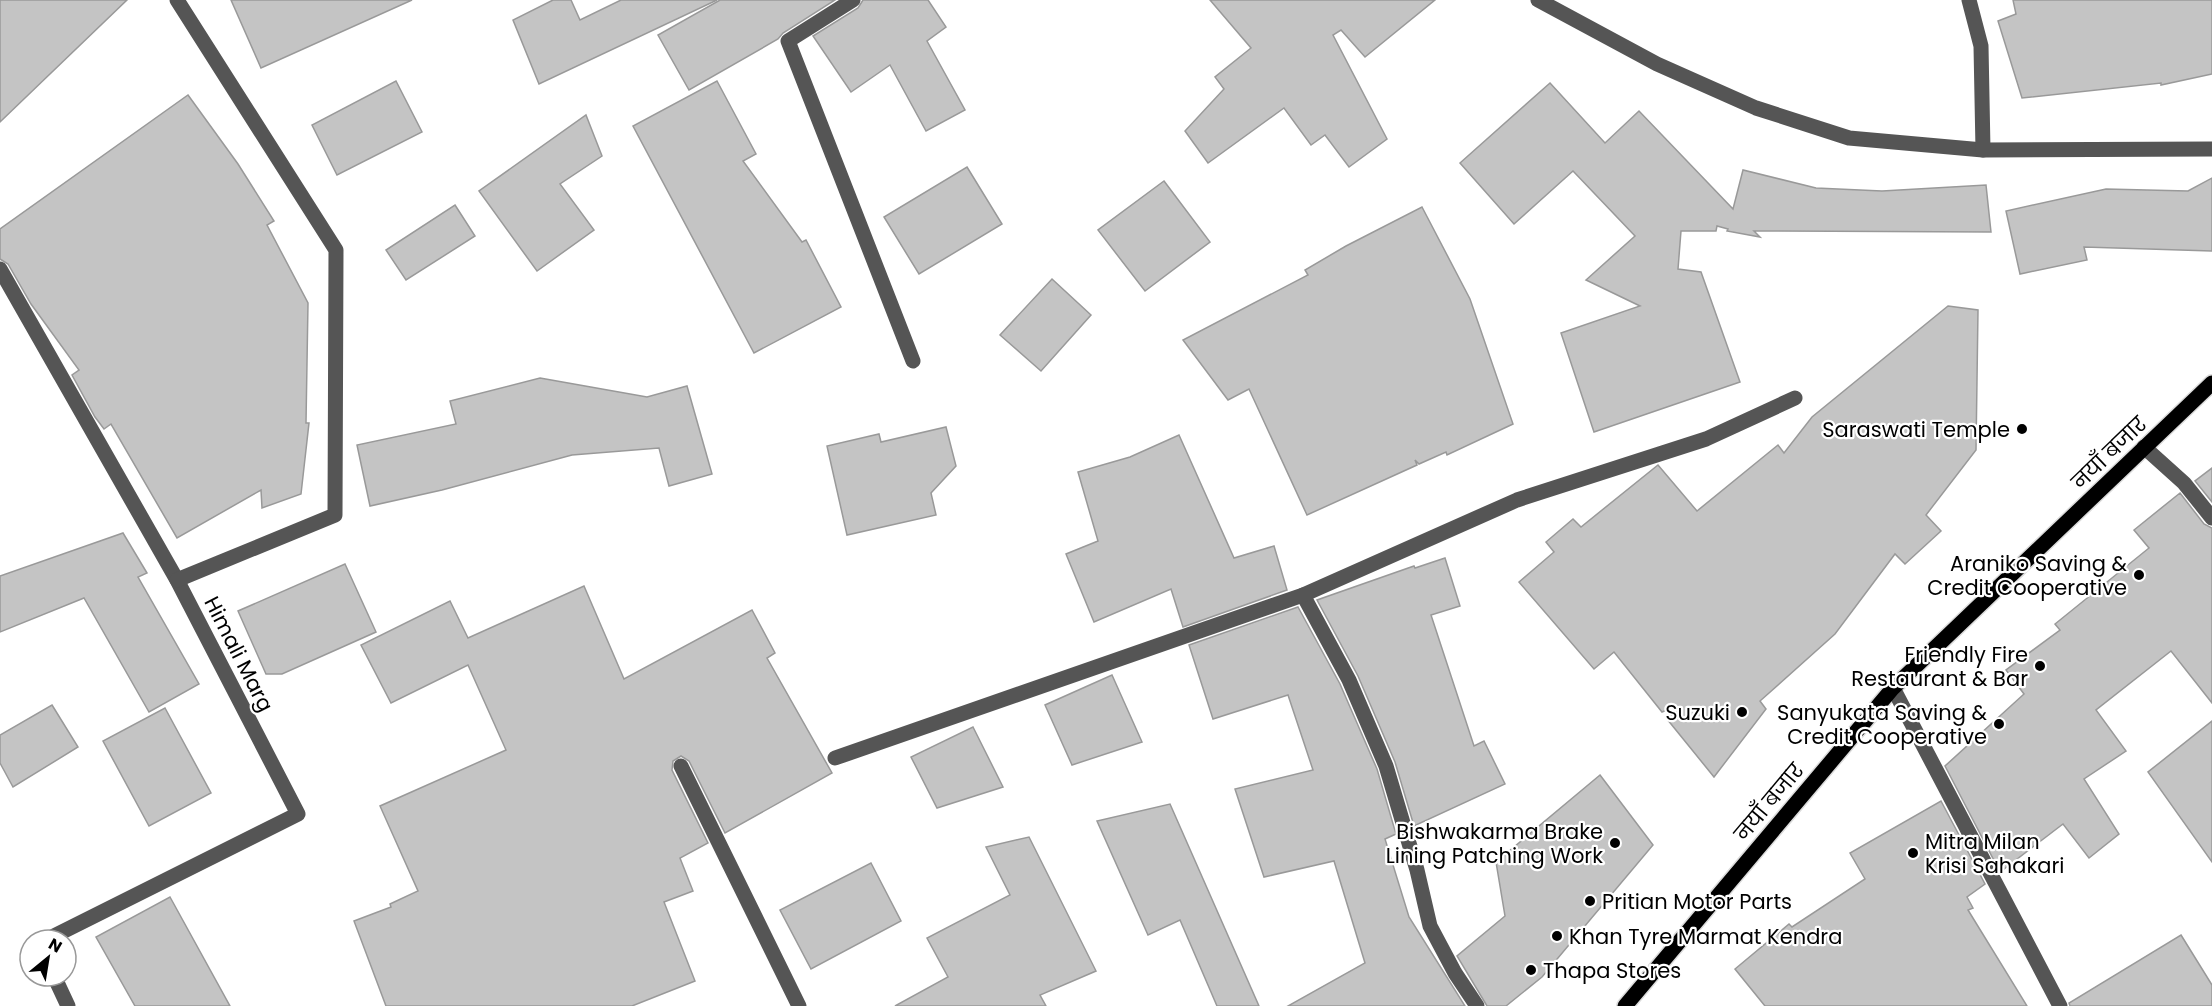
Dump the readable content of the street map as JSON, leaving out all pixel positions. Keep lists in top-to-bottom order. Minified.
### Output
{"streets":{"main road":["नयाँ बजार"],"street":["Himali Marg"]},"places":["Saraswati Temple","Araniko Saving & Credit Cooperative","Friendly Fire Restaurant & Bar","Suzuki","Sanyukata Saving & Credit Cooperative","Bishwakarma Brake Lining Patching Work","Mitra Milan Krisi Sahakari","Pritian Motor Parts","Khan Tyre Marmat Kendra","Thapa Stores"],"north":"top right"}
